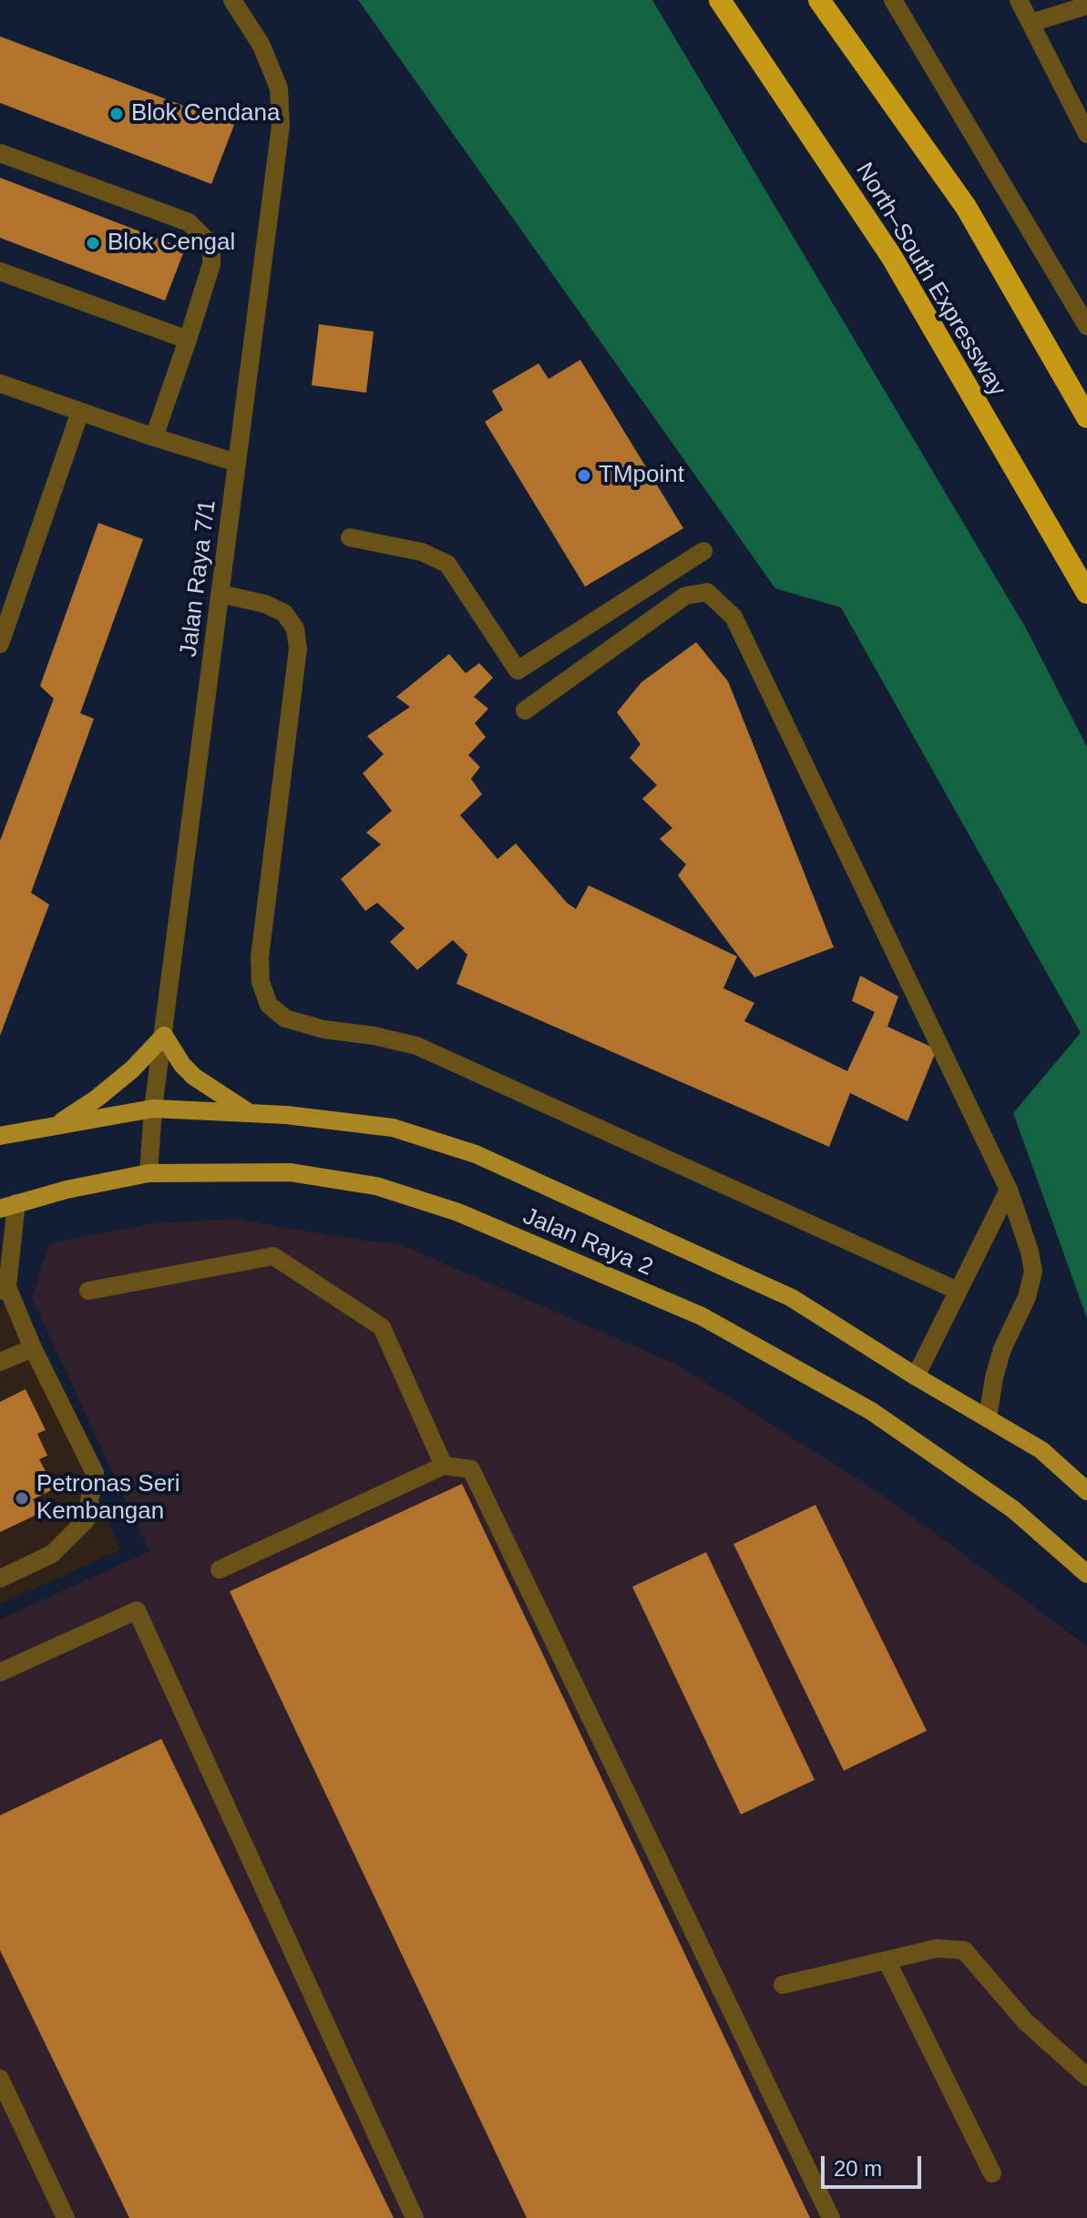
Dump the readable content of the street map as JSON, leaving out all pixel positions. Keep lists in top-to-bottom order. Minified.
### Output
{"streets":{"highway":["North–South Expressway"],"main road":["Jalan Raya 2"],"street":["Jalan Raya 7/1"]},"crossings":[["Jalan Raya 7/1","Jalan Raya 2"]],"places":["Blok Cendana","Blok Cengal","TMpoint","Petronas Seri Kembangan"],"scale_bar":"20 m"}
